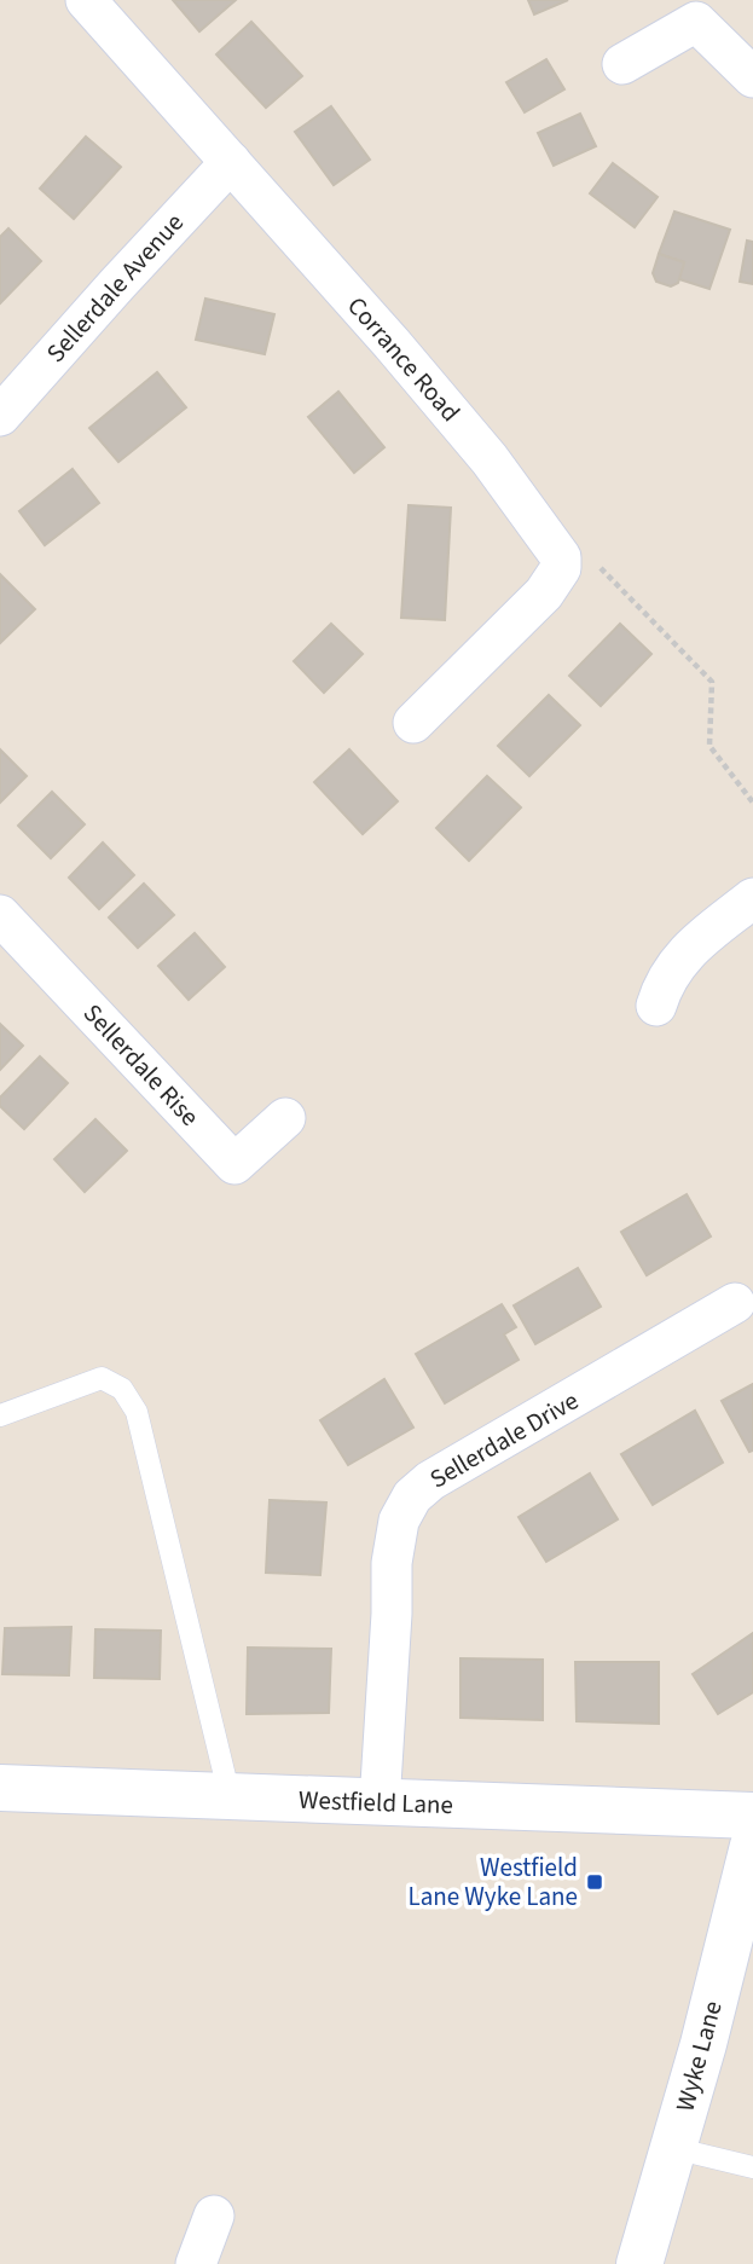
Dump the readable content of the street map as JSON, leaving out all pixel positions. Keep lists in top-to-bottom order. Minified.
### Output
{"streets":{"main road":["Westfield Lane","Wyke Lane"],"street":["Sellerdale Avenue","Corrance Road","Sellerdale Rise","Sellerdale Drive"]},"crossings":[["Sellerdale Avenue","Corrance Road"],["Sellerdale Drive","Westfield Lane"]],"places":{"transit":["Westfield Lane Wyke Lane"]}}
